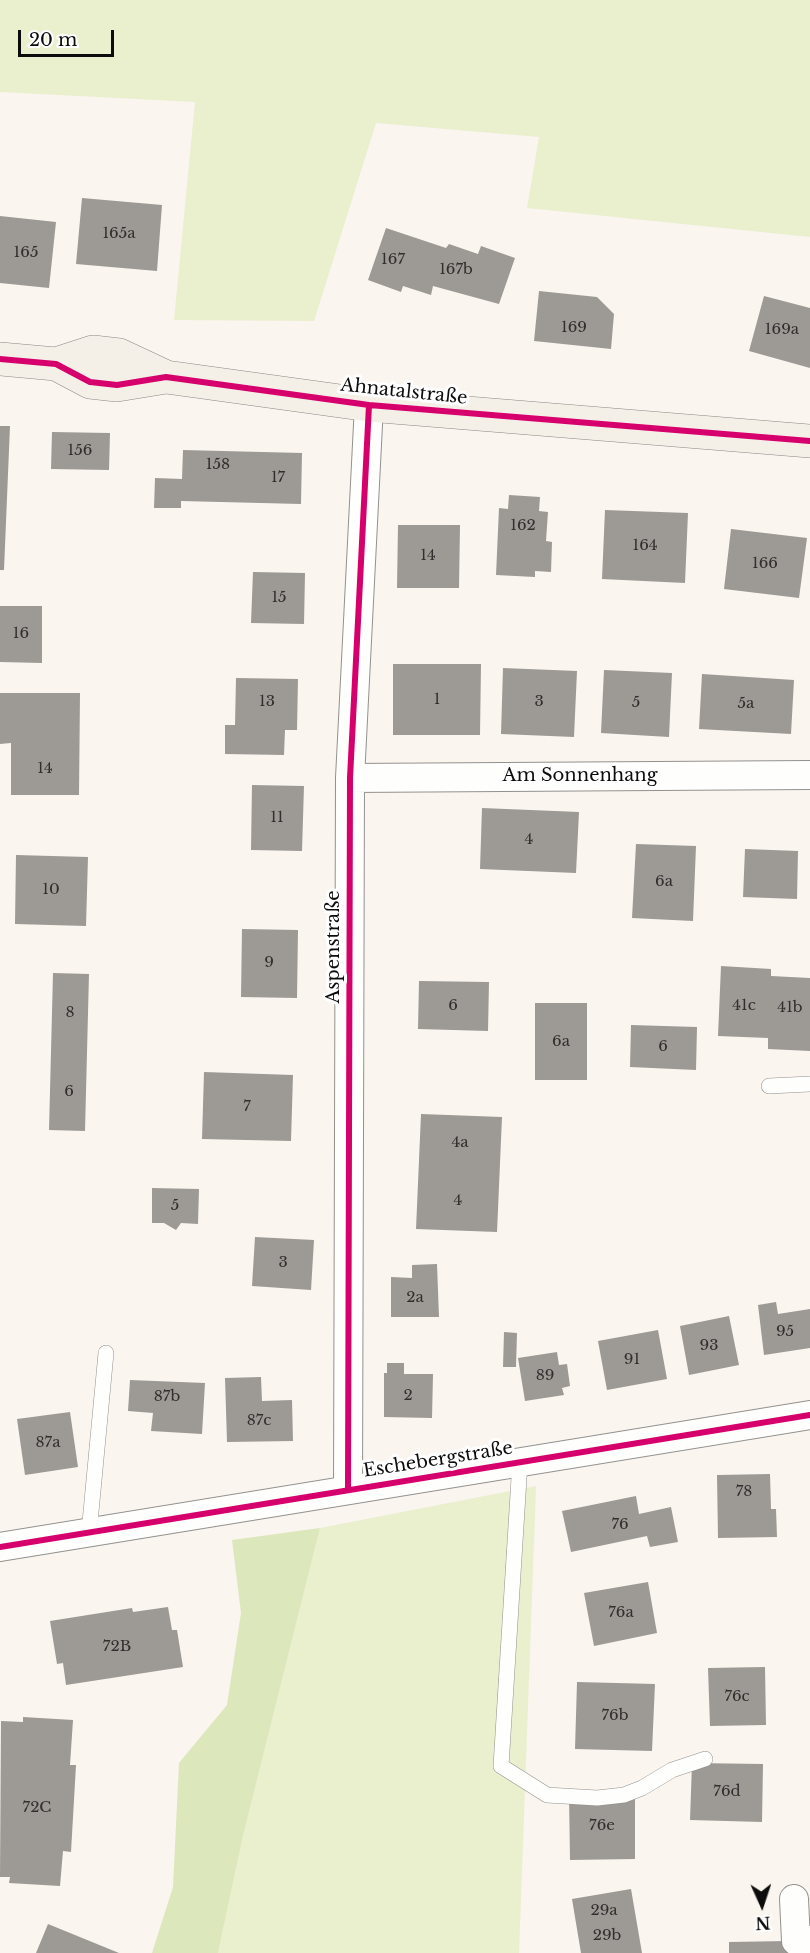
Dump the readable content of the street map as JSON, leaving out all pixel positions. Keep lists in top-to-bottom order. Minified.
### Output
{"streets":{"street":["Ahnatalstraße","Am Sonnenhang","Aspenstraße","Eschebergstraße"]},"crossings":[["Ahnatalstraße","Aspenstraße"],["Am Sonnenhang","Aspenstraße"],["Aspenstraße","Eschebergstraße"]],"house_numbers":["165a","165","167","167b","169","169a","156","158","17","162","164","14","166","15","16","1","13","3","5","5a","14","11","4","6a","10","9","6","41c","41b","8","6a","6","6","7","4a","4","5","3","2a","95","93","91","89","2","87b","87c","87a","78","76","76a","72B","76c","76b","76d","72C","76e","29a","29b"],"scale_bar":"20 m","north":"bottom"}
